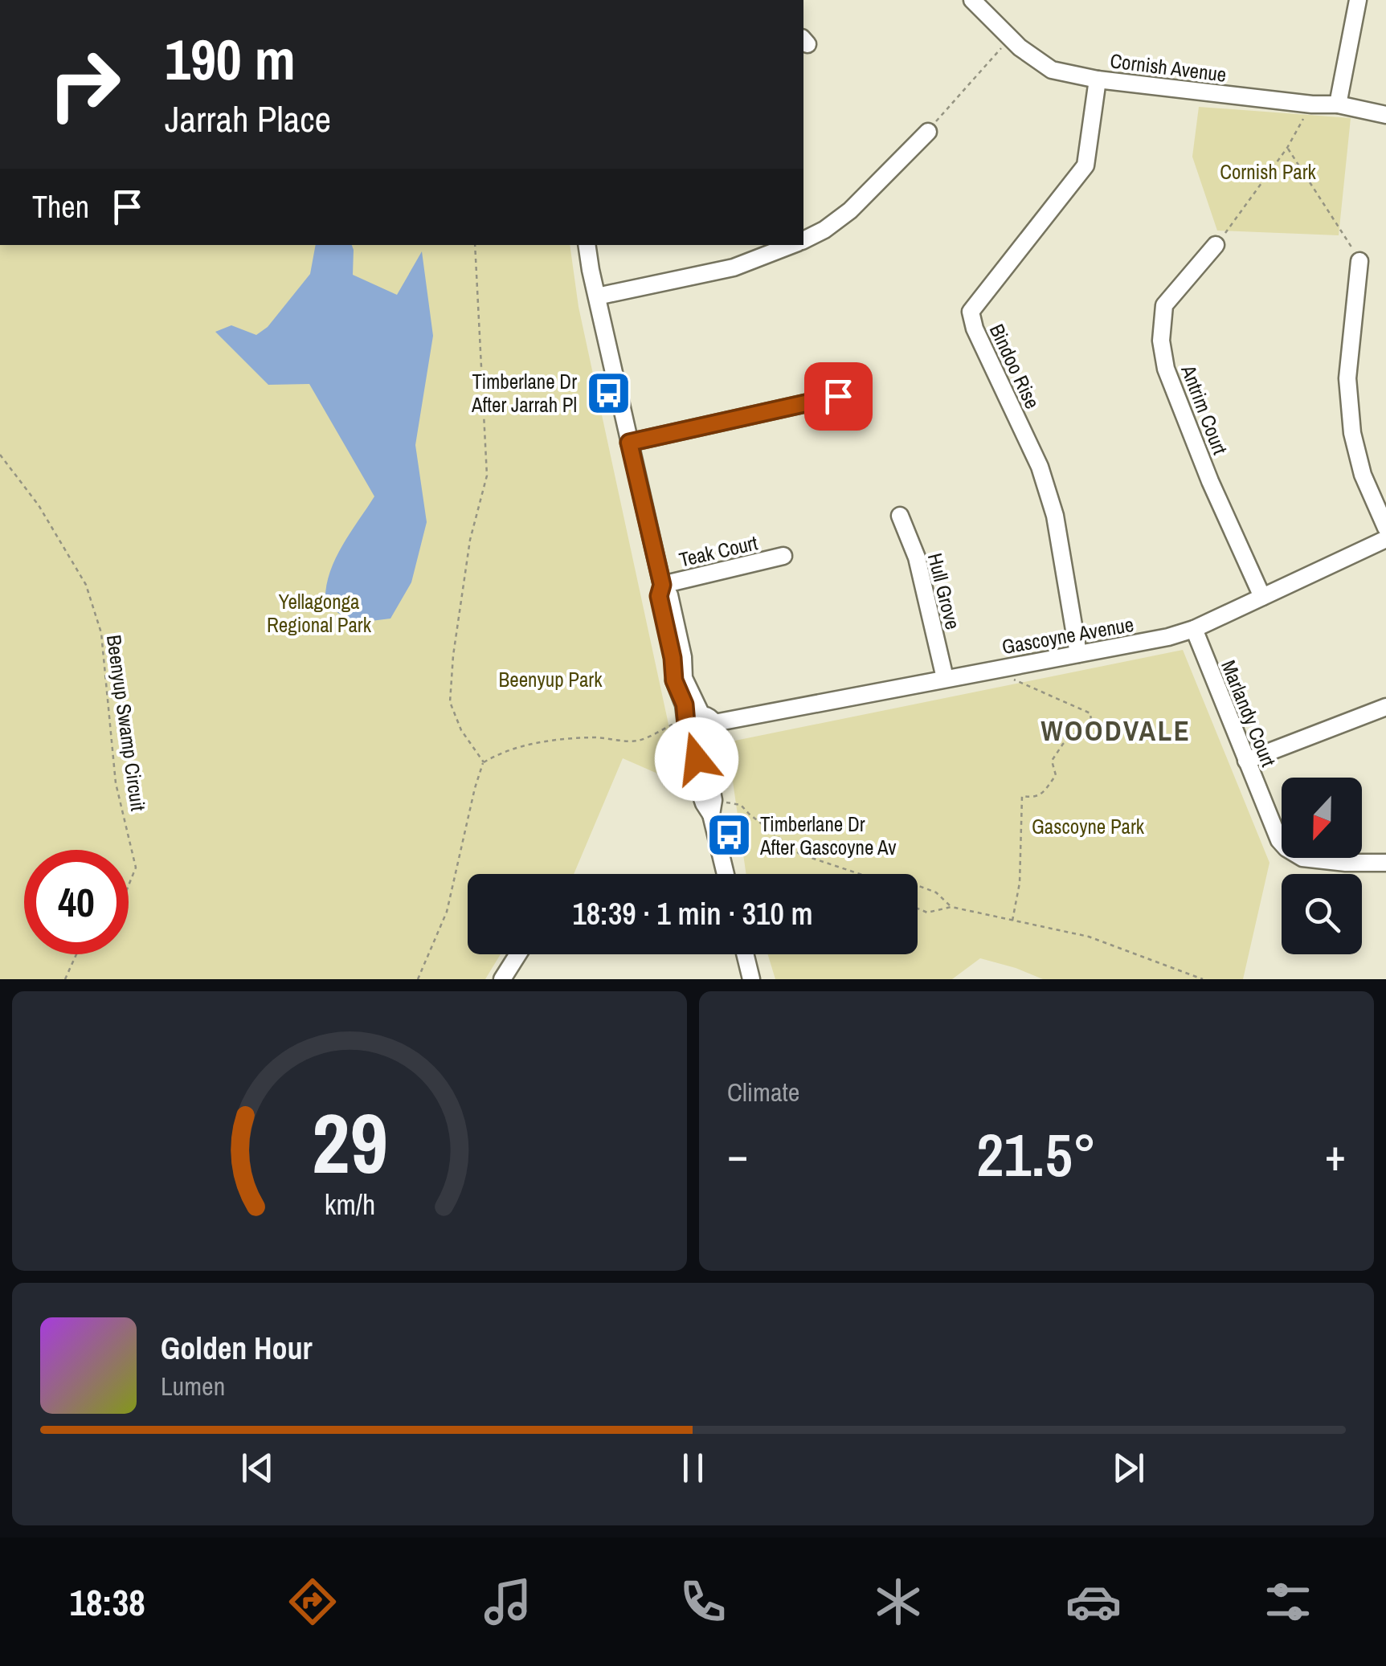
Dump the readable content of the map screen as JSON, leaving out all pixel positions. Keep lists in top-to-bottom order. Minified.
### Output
{"streets":{"street":["Cornish Avenue","Bindoo Rise","Antrim Court","Teak Court","Hull Grove","Gascoyne Avenue","Marlandy Court"],"path":["Beenyup Swamp Circuit"]},"crossings":[["Cornish Avenue","Bindoo Rise"],["Bindoo Rise","Gascoyne Avenue"],["Antrim Court","Gascoyne Avenue"],["Hull Grove","Gascoyne Avenue"],["Gascoyne Avenue","Marlandy Court"]],"districts":["WOODVALE"],"parks":["Cornish Park","Yellagonga Regional Park","Beenyup Park","Gascoyne Park"],"places":{"bus stop":["Timberlane Dr After Jarrah Pl","Timberlane Dr After Gascoyne Av"]},"north":"bottom","page":{"turn":["190 m","Jarrah Place"],"then":"Then","limit":"40","trip":"18:39 · 1 min · 310 m","tile":"Climate","heat":["−","21.5°","+"],"song":["Golden Hour","Lumen"],"tabs":"18:38","gauge":["29","km/h"]}}
